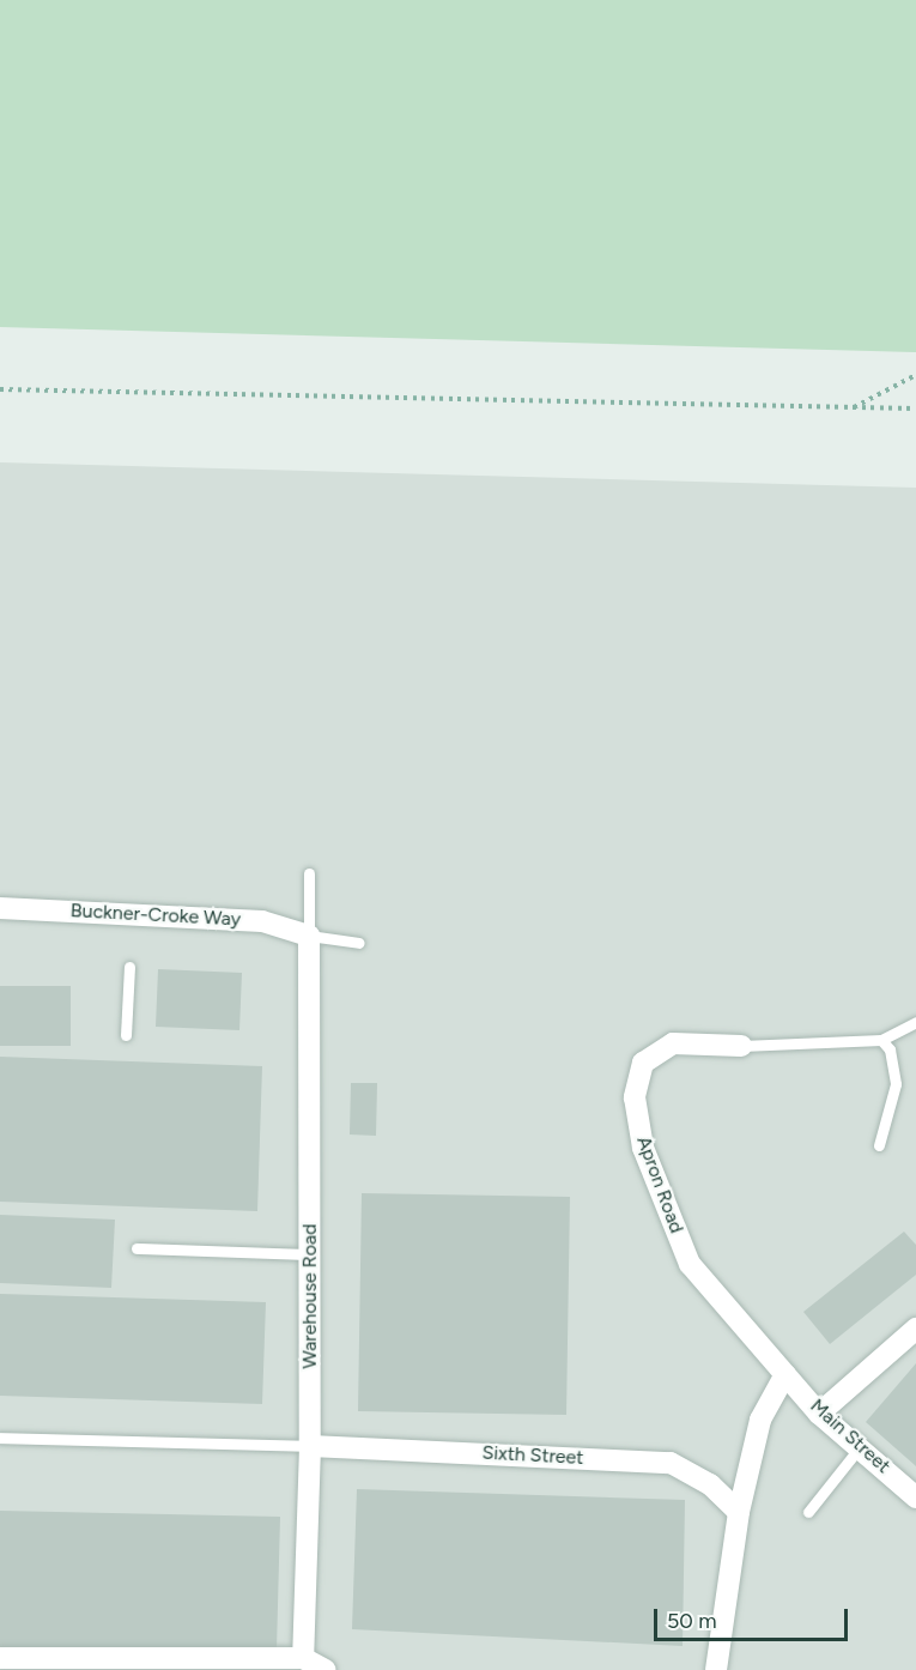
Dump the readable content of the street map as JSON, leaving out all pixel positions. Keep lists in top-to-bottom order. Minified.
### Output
{"streets":{"street":["Buckner-Croke Way","Apron Road","Warehouse Road","Main Street","Sixth Street"]},"crossings":[["Buckner-Croke Way","Warehouse Road"],["Apron Road","Main Street"],["Warehouse Road","Sixth Street"]],"scale_bar":"50 m"}
